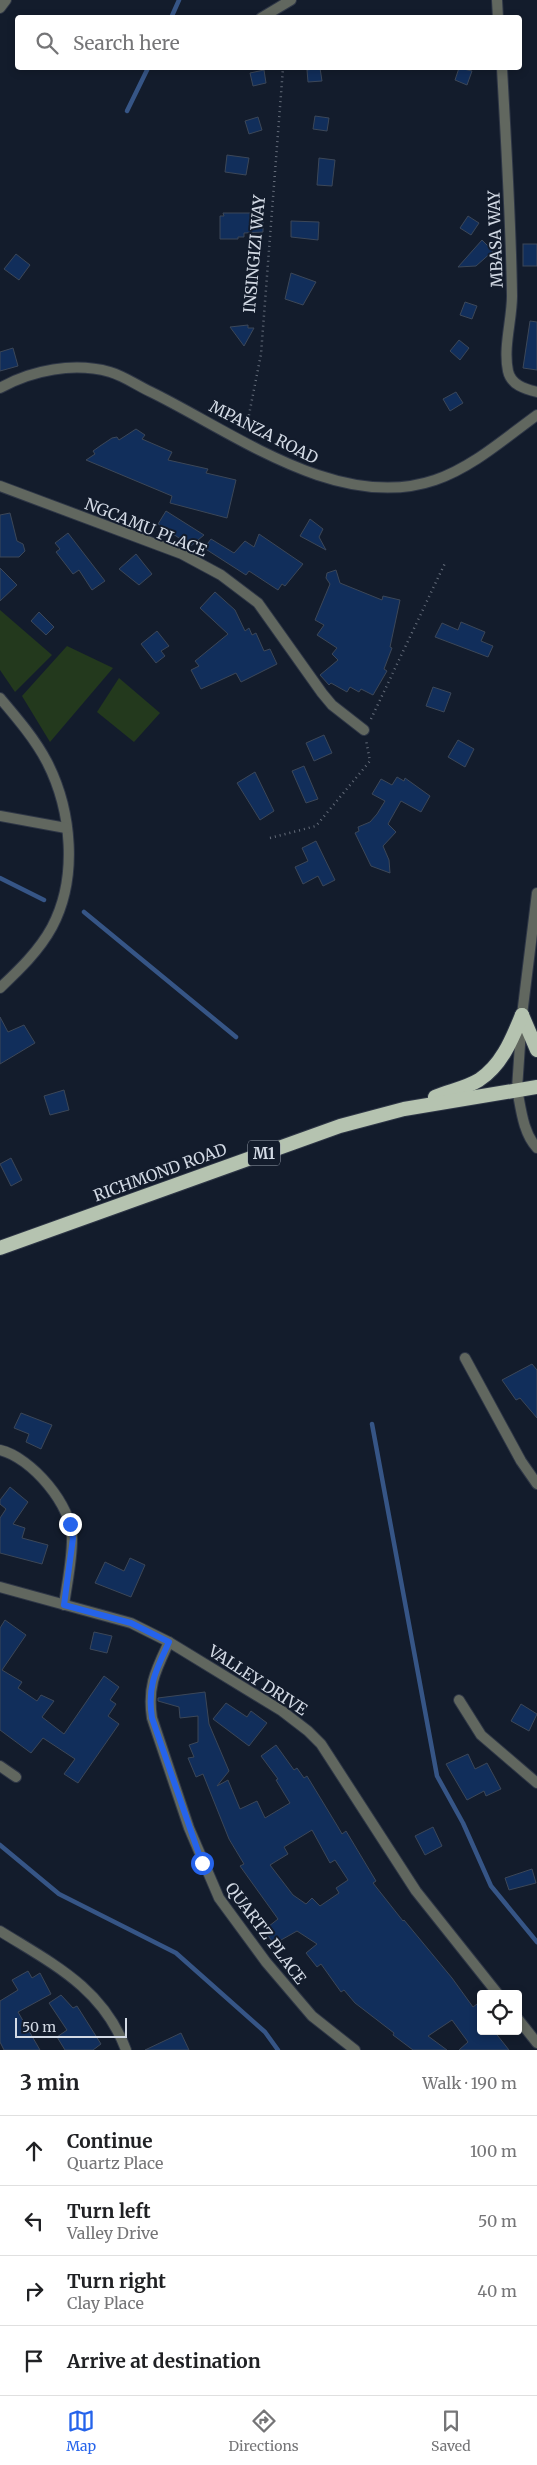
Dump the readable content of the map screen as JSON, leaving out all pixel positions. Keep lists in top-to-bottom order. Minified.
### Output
{"streets":{"highway":["M1","RICHMOND ROAD"],"street":["MBASA WAY","MPANZA ROAD","NGCAMU PLACE","VALLEY DRIVE","QUARTZ PLACE"],"path":["INSINGIZI WAY"]},"crossings":[["INSINGIZI WAY","MPANZA ROAD"],["VALLEY DRIVE","QUARTZ PLACE"]],"scale_bar":"50 m","page":{"search":"Search here","scale":"50 m","heading":["3 min","Walk · 190 m"],"list":[["Continue","Quartz Place","100 m"],["Turn left","Valley Drive","50 m"],["Turn right","Clay Place","40 m"],"Arrive at destination"],"nav":["Map","Directions","Saved"]}}
